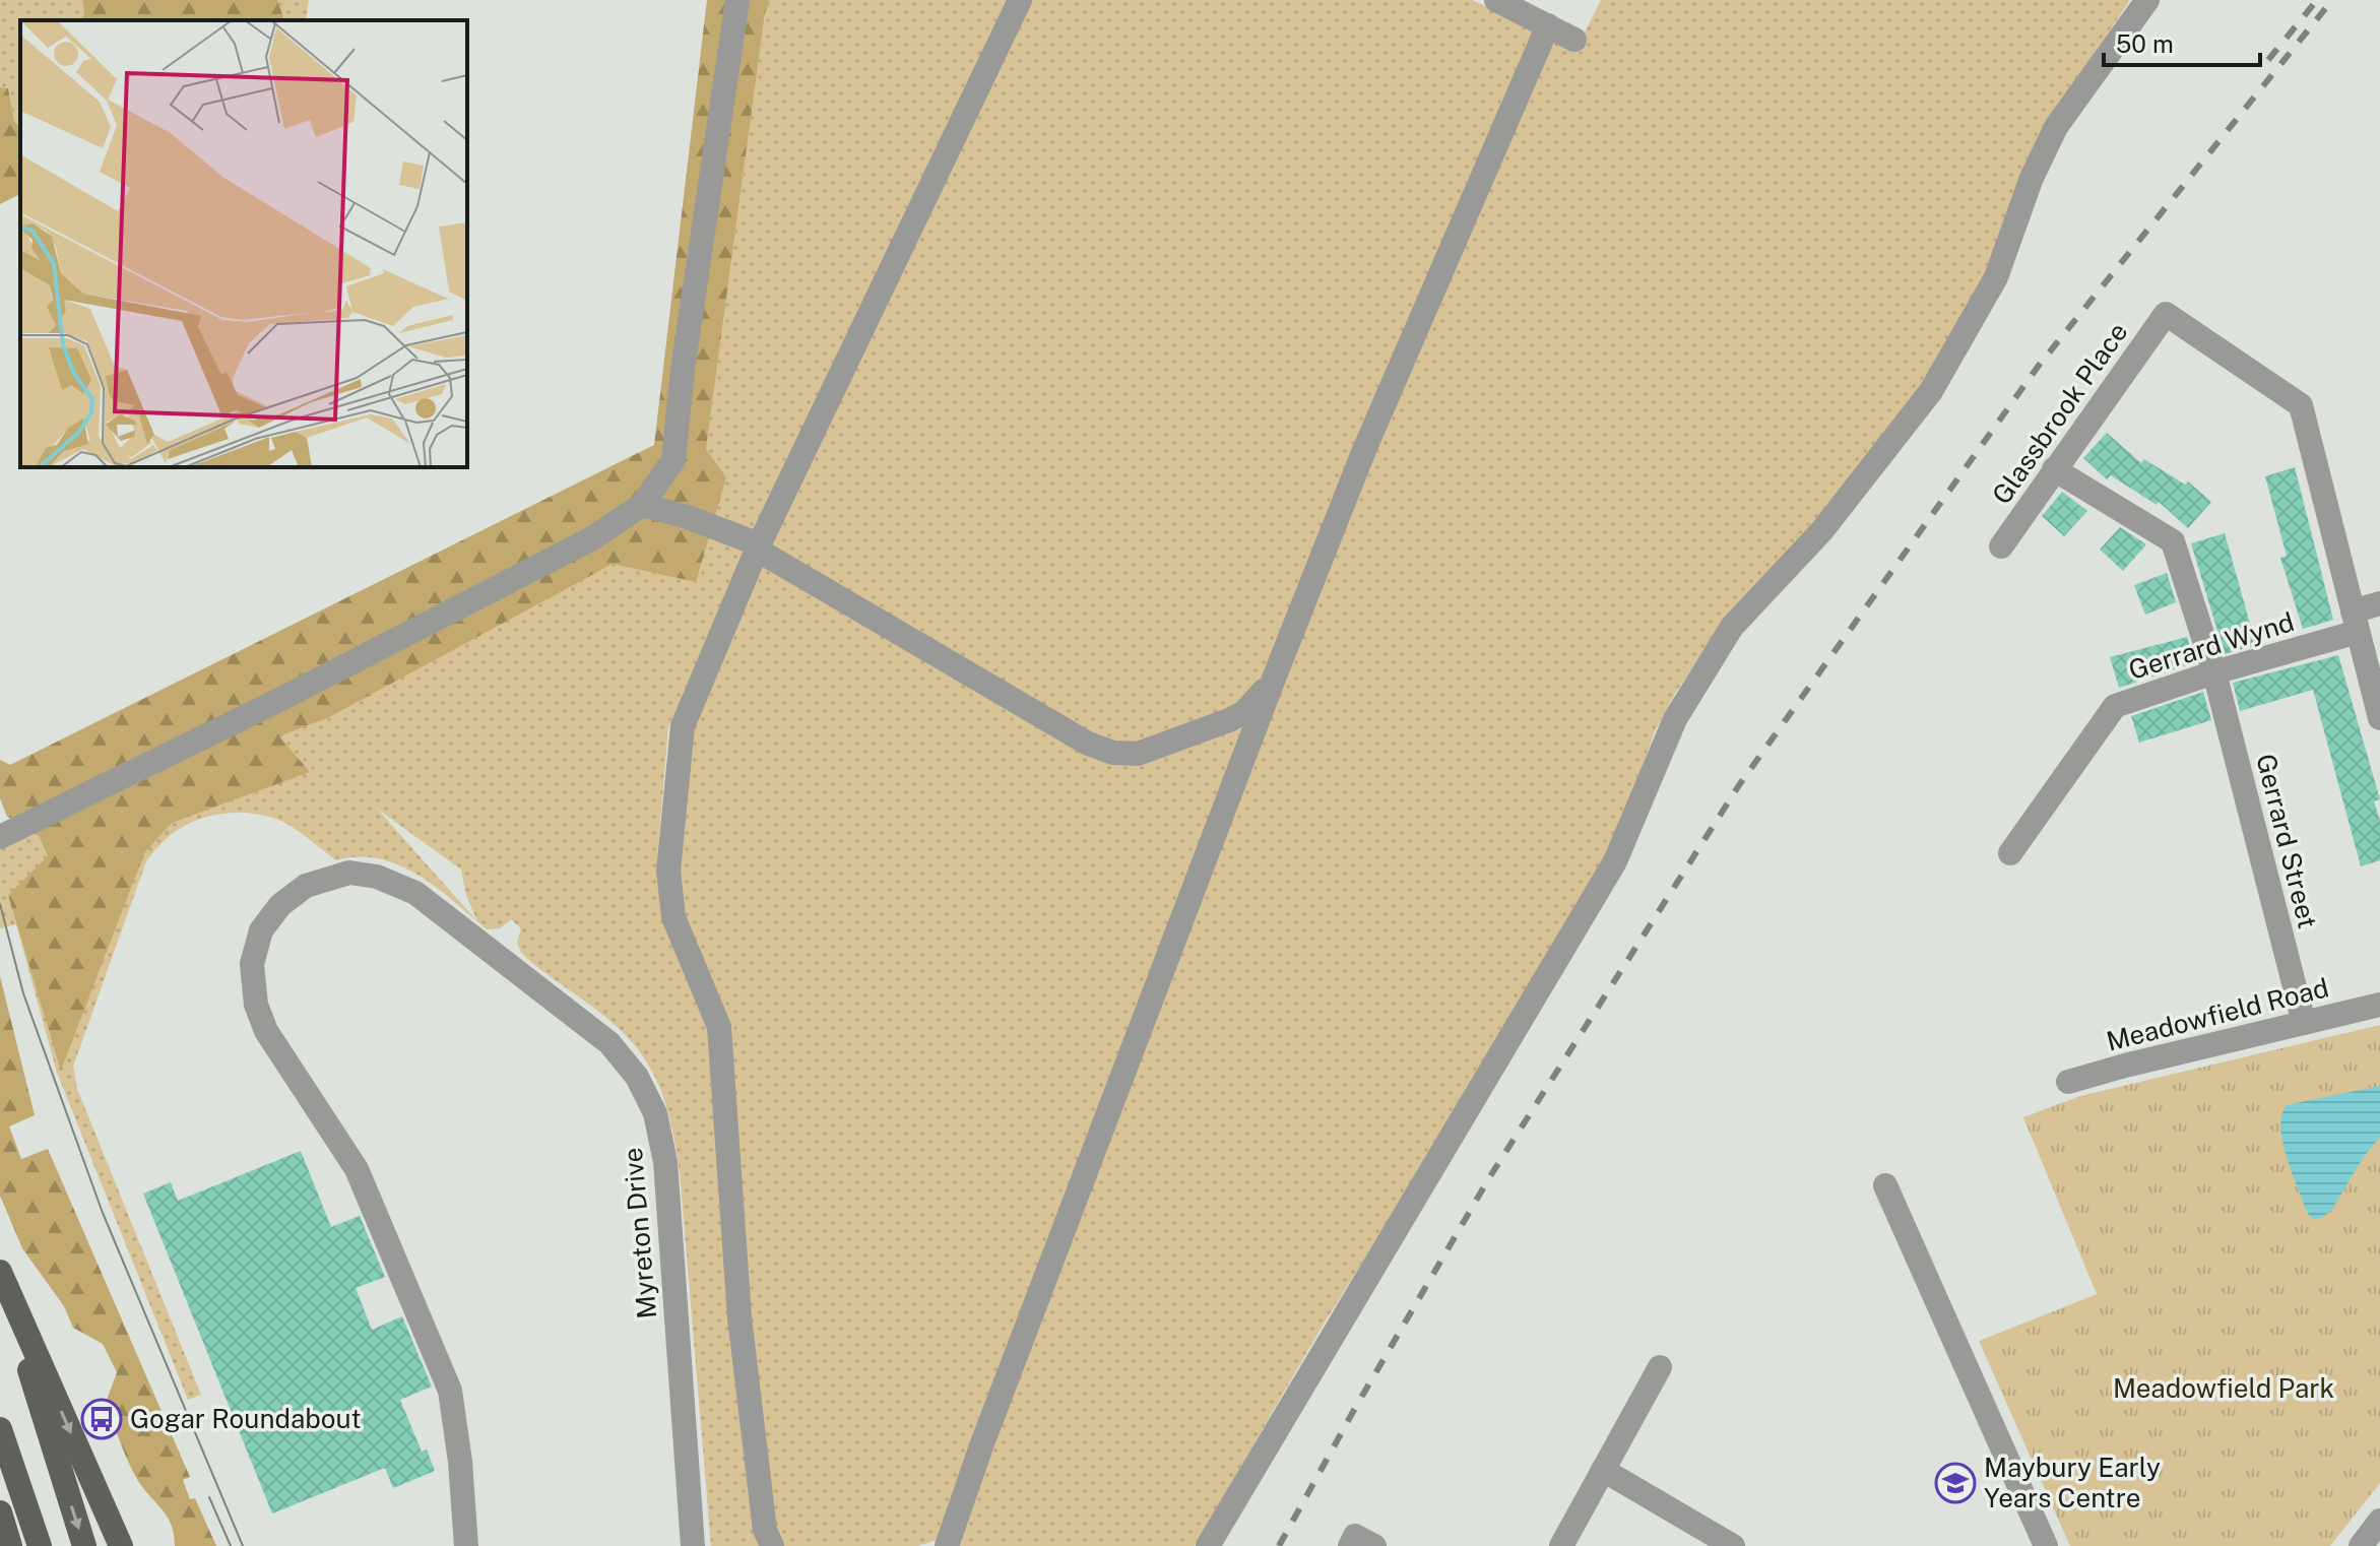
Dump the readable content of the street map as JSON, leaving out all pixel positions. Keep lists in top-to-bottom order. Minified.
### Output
{"streets":{"street":["Glassbrook Place","Gerrard Wynd","Gerrard Street","Meadowfield Road","Myreton Drive"]},"crossings":[["Glassbrook Place","Gerrard Wynd"],["Glassbrook Place","Gerrard Street"],["Gerrard Wynd","Gerrard Street"],["Gerrard Street","Meadowfield Road"]],"parks":["Meadowfield Park"],"places":{"bus stop":["Gogar Roundabout"],"school or university":["Maybury Early Years Centre"]},"scale_bar":"50 m"}
